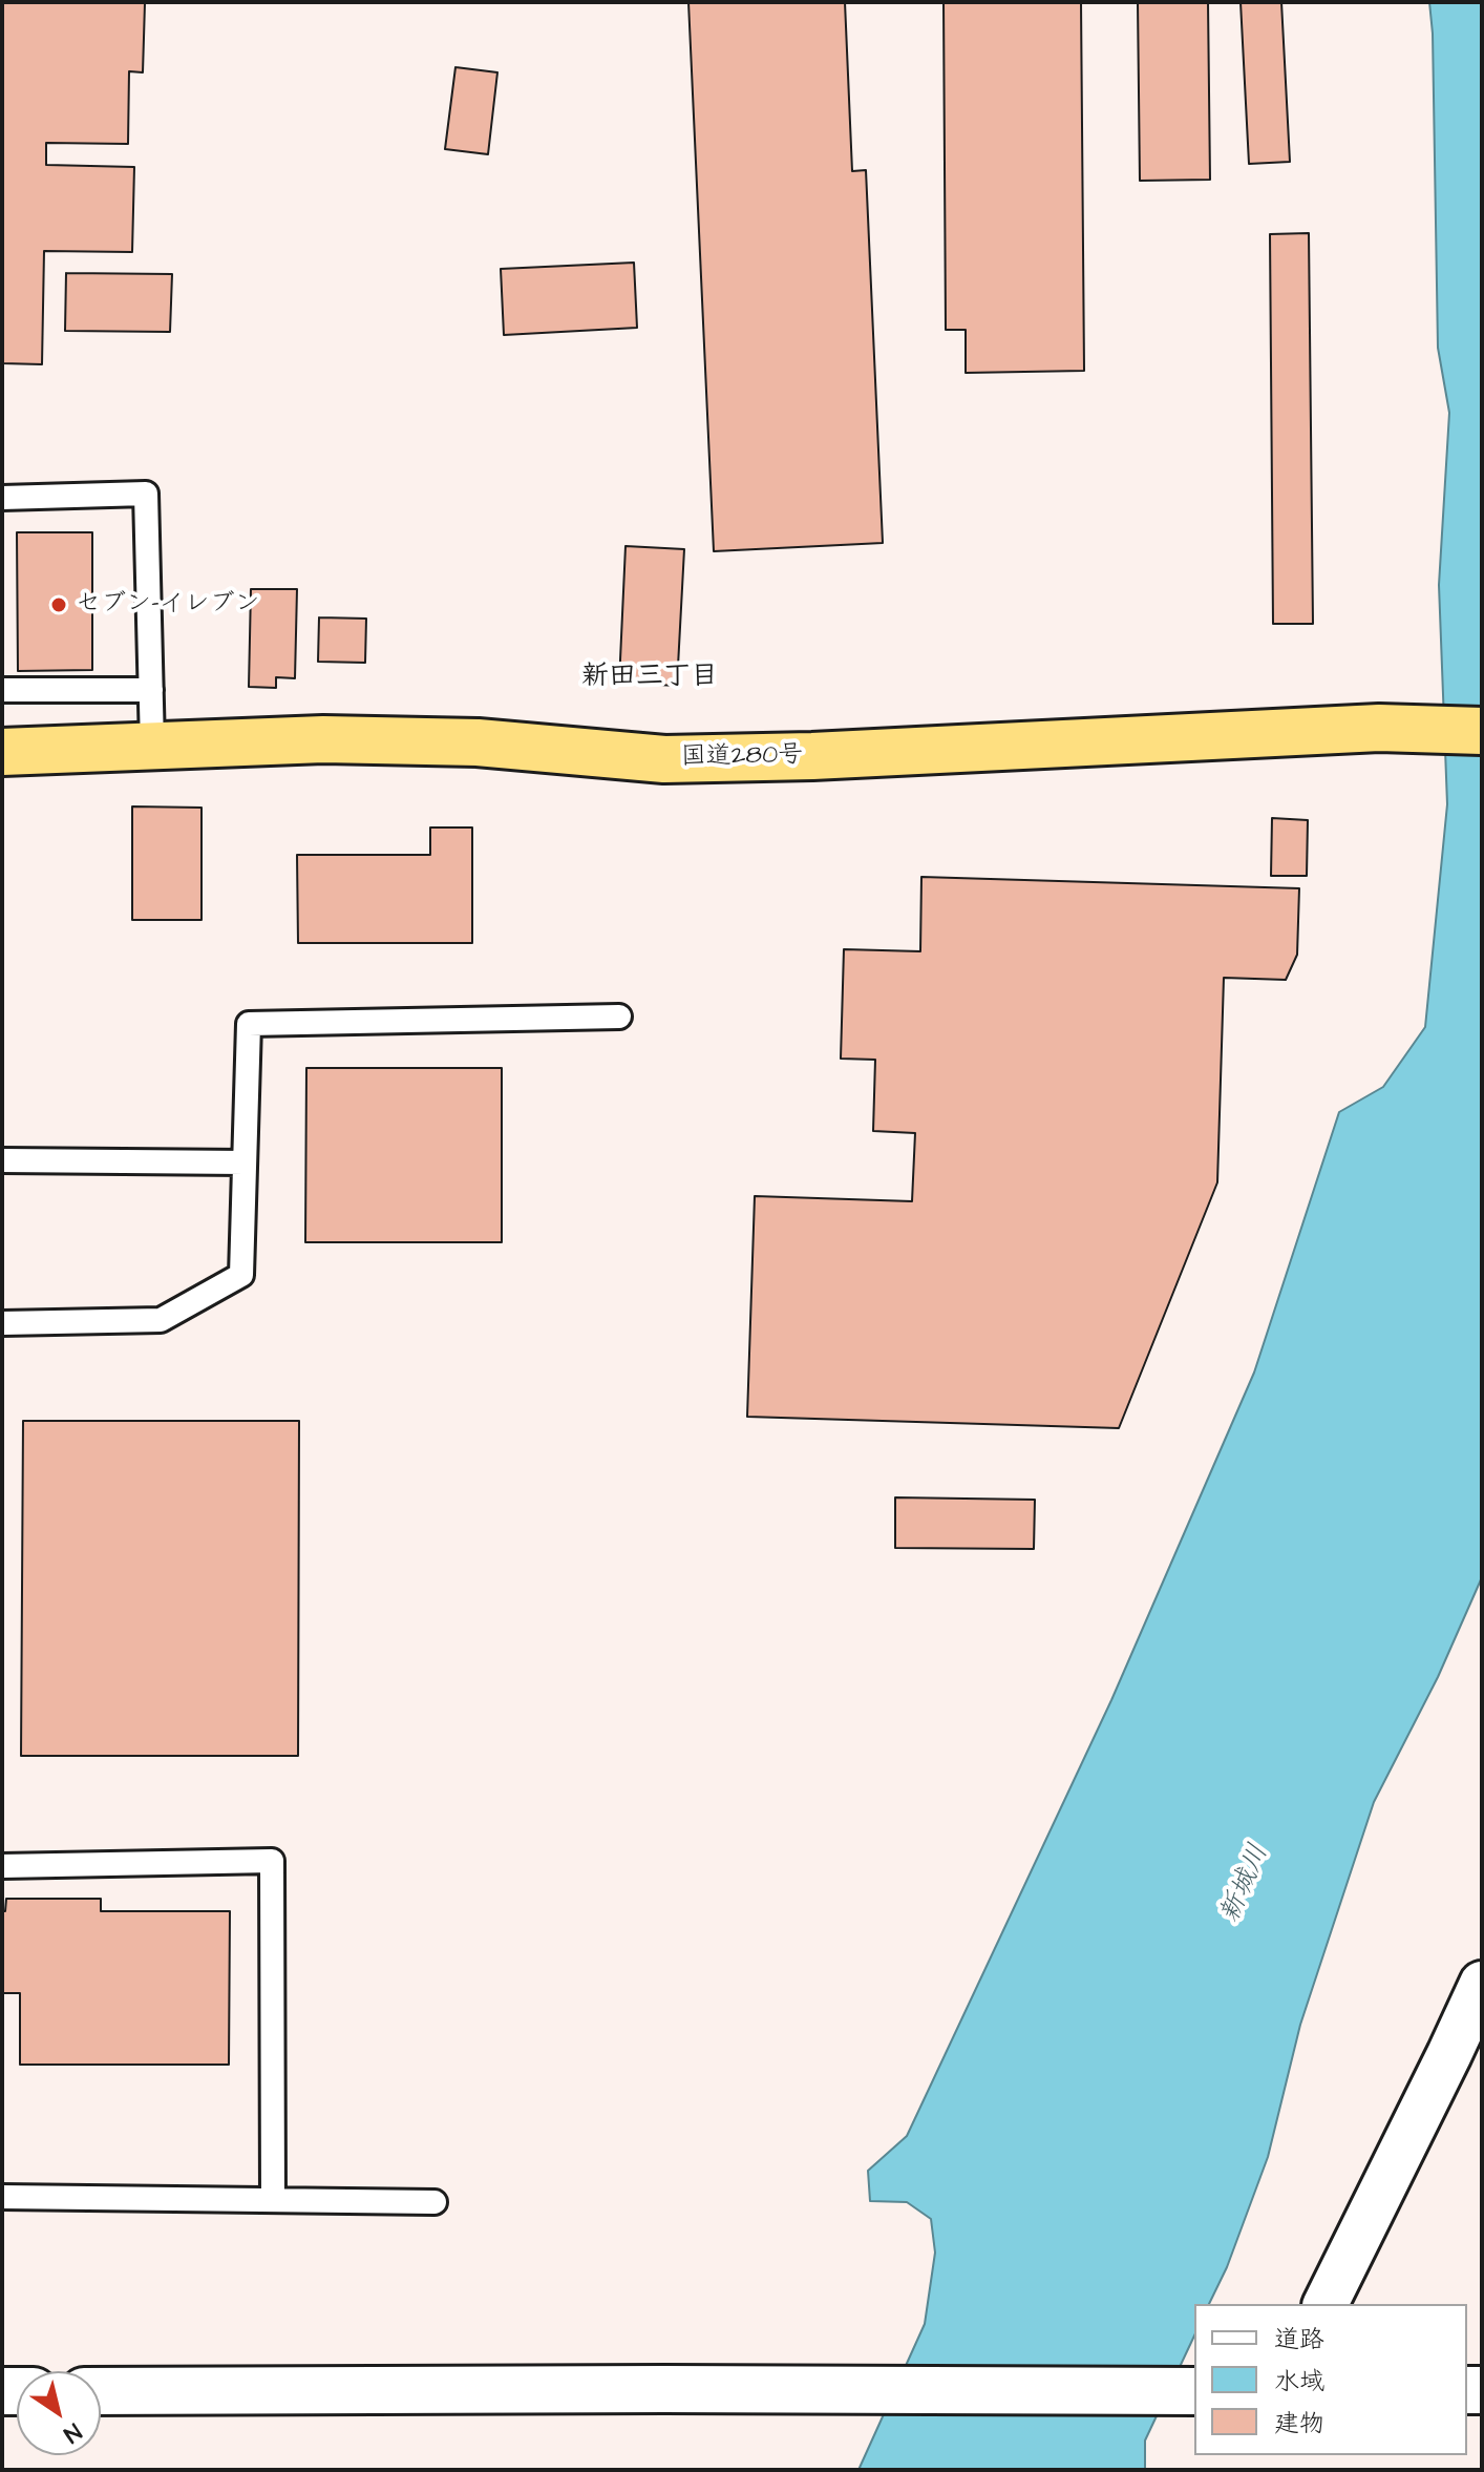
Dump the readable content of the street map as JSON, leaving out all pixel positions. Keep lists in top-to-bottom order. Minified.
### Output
{"streets":{"highway":["国道280号"]},"districts":["新田三丁目"],"water":["新城川"],"places":["セブン-イレブン"],"legend":["道路","水域","建物"],"north":"bottom right"}
